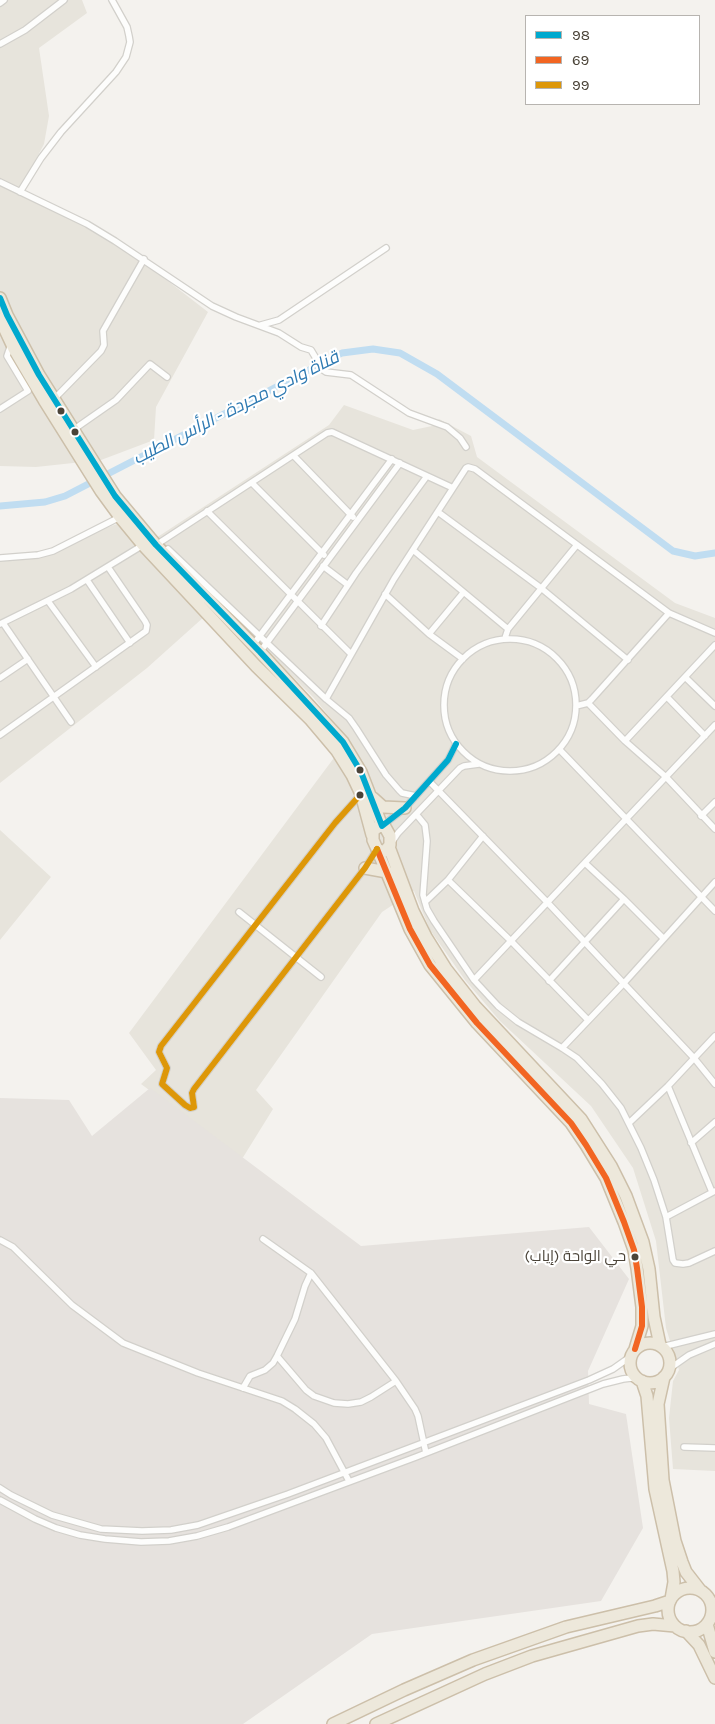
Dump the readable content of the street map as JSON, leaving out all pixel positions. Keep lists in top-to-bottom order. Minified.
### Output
{"water":["قناة وادي مجردة - الرأس الطيب"],"places":["حي الواحة (إياب)"],"lines":["transit line 98","transit line 99","transit line 69"],"legend":["98","69","99"]}
